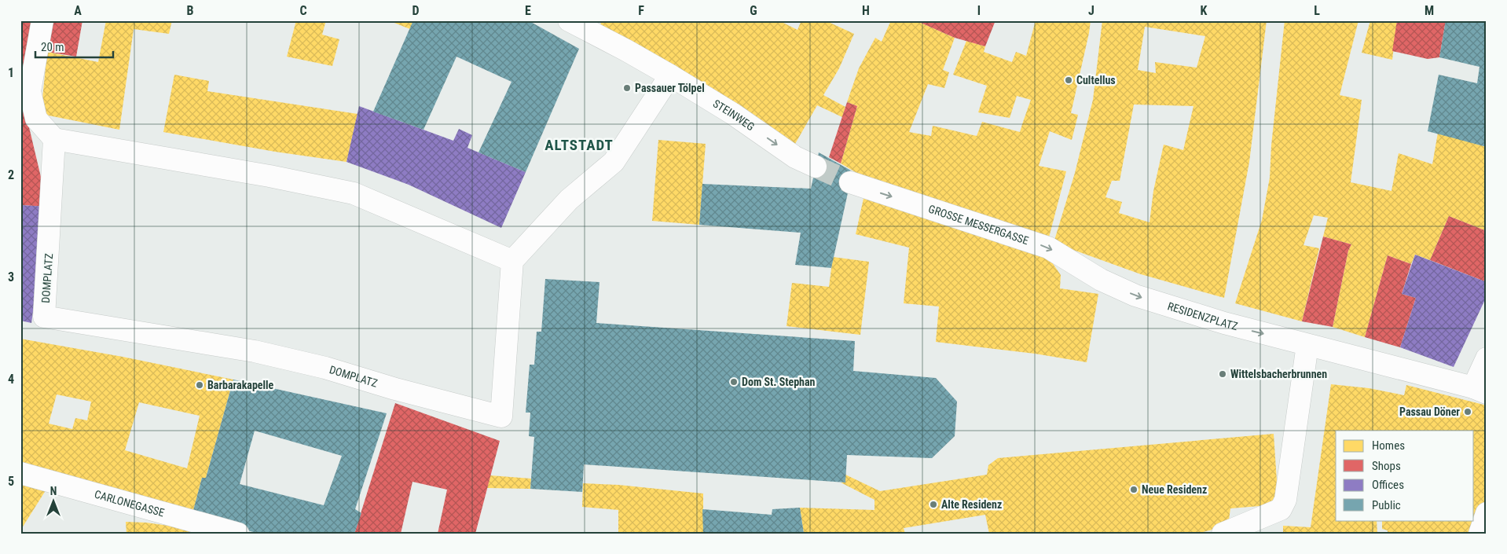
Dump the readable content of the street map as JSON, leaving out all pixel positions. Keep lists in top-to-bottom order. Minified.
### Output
{"streets":{"street":["STEINWEG","GROSSE MESSERGASSE","DOMPLATZ","RESIDENZPLATZ","CARLONEGASSE"]},"crossings":[["GROSSE MESSERGASSE","RESIDENZPLATZ"]],"one_way":["STEINWEG","GROSSE MESSERGASSE","RESIDENZPLATZ"],"districts":["ALTSTADT"],"places":["Cultellus","Passauer Tölpel","Wittelsbacherbrunnen","Dom St. Stephan","Barbarakapelle","Passau Döner","Neue Residenz","Alte Residenz"],"legend":["Homes","Shops","Offices","Public"],"scale_bar":"20 m","north":"top","grid":{"columns":["A","B","C","D","E","F","G","H","I","J","K","L","M"],"rows":["1","2","3","4","5"]}}
